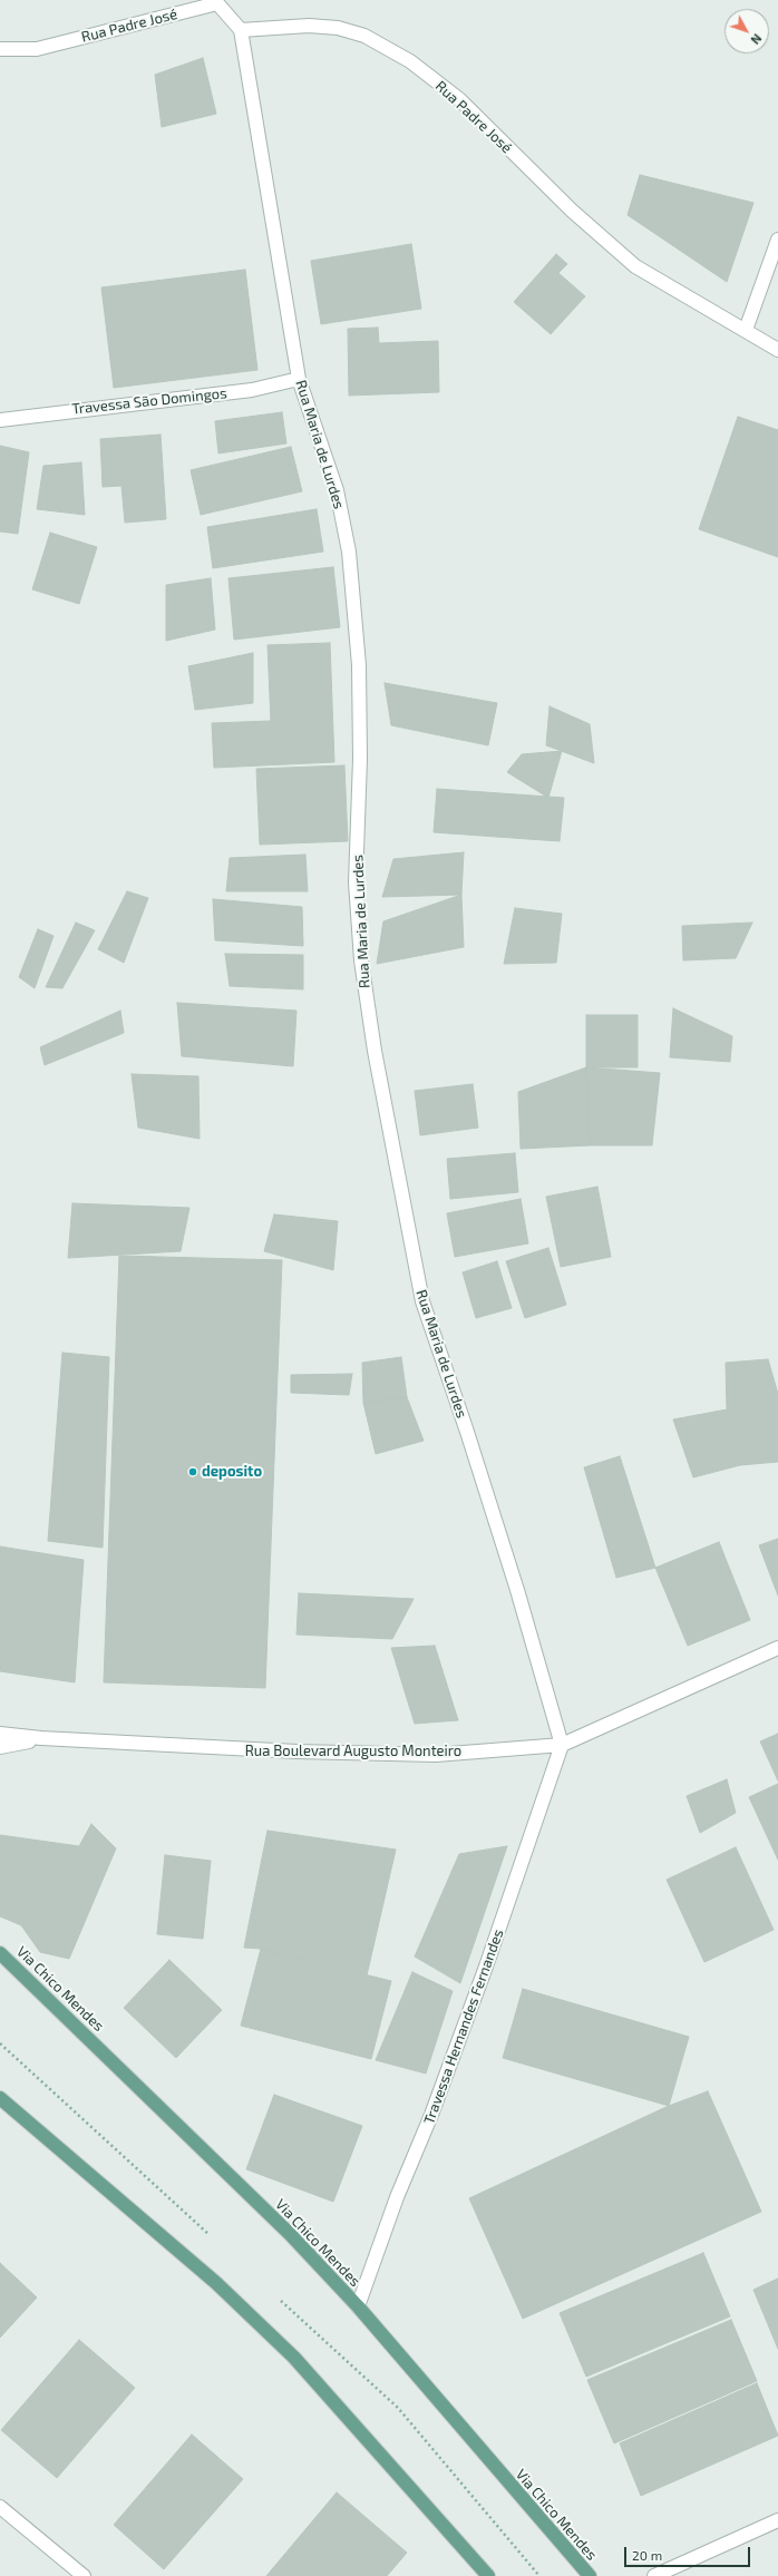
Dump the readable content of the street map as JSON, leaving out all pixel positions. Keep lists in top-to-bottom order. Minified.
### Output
{"streets":{"main road":["Via Chico Mendes"],"street":["Rua Padre José","Travessa São Domingos","Rua Maria de Lurdes","Rua Boulevard Augusto Monteiro","Travessa Hernandes Fernandes"]},"crossings":[["Rua Padre José","Rua Maria de Lurdes"],["Travessa São Domingos","Rua Maria de Lurdes"],["Rua Maria de Lurdes","Rua Boulevard Augusto Monteiro"],["Rua Maria de Lurdes","Travessa Hernandes Fernandes"],["Rua Boulevard Augusto Monteiro","Travessa Hernandes Fernandes"],["Via Chico Mendes","Travessa Hernandes Fernandes"]],"places":["deposito"],"scale_bar":"20 m","north":"bottom right"}
